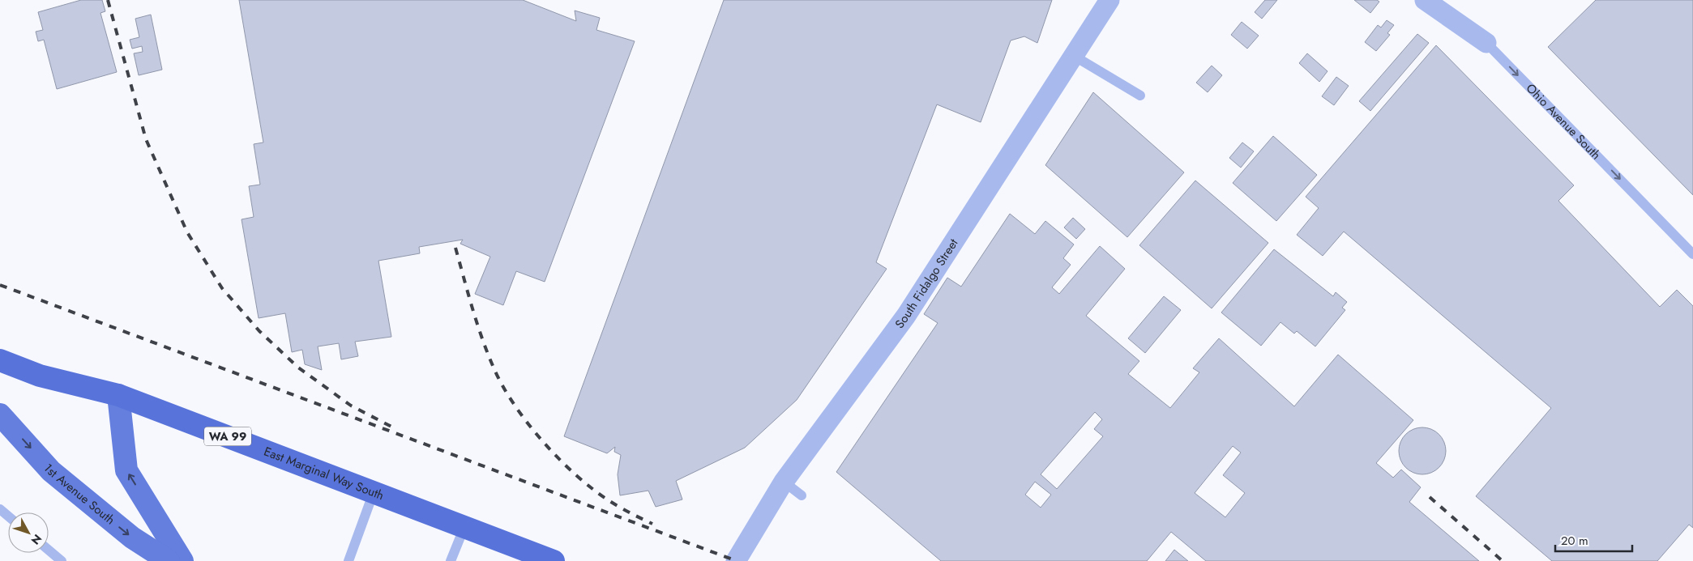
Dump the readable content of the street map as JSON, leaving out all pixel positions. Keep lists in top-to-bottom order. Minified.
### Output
{"streets":{"highway":["WA 99","East Marginal Way South"],"main road":["1st Avenue South"],"street":["Ohio Avenue South","South Fidalgo Street"]},"one_way":["Ohio Avenue South","1st Avenue South"],"scale_bar":"20 m","north":"bottom right"}
